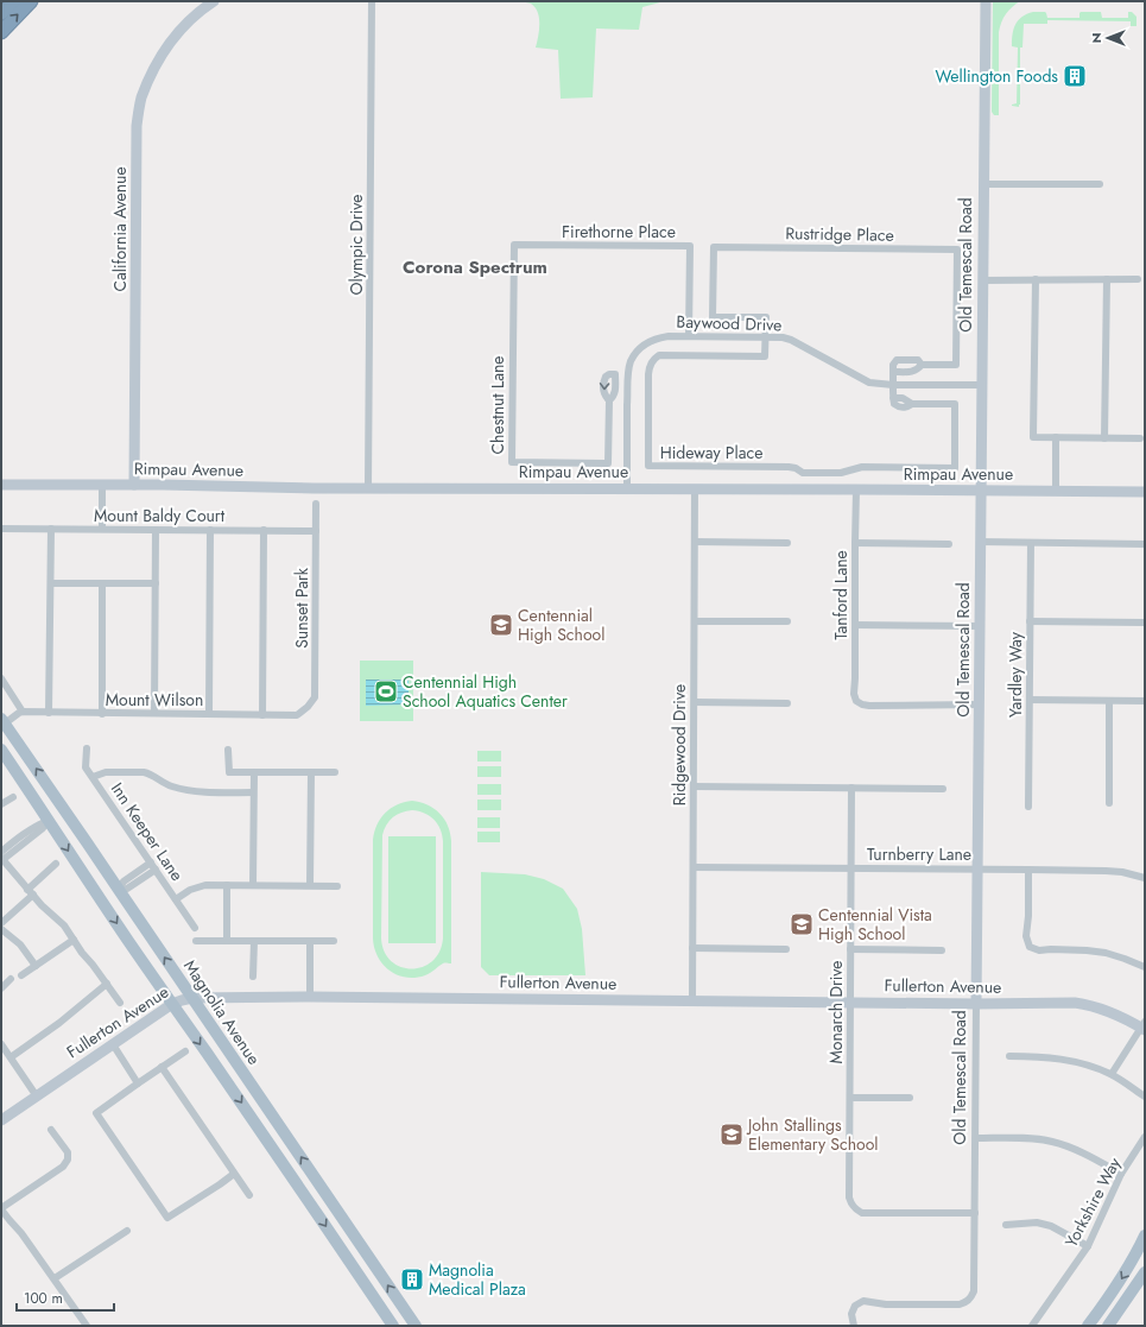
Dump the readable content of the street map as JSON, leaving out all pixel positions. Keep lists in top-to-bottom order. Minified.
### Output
{"streets":{"main road":["California Avenue","Old Temescal Road","Rimpau Avenue","Fullerton Avenue","Magnolia Avenue"],"street":["Firethorne Place","Rustridge Place","Olympic Drive","Baywood Drive","Chestnut Lane","Hideway Place","Mount Baldy Court","Tanford Lane","Sunset Park","Yardley Way","Mount Wilson","Ridgewood Drive","Inn Keeper Lane","Turnberry Lane","Monarch Drive","Yorkshire Way"]},"crossings":[["California Avenue","Rimpau Avenue"],["Firethorne Place","Baywood Drive"],["Firethorne Place","Chestnut Lane"],["Rustridge Place","Baywood Drive"],["Rustridge Place","Hideway Place"],["Olympic Drive","Rimpau Avenue"],["Old Temescal Road","Baywood Drive"],["Old Temescal Road","Rimpau Avenue"],["Old Temescal Road","Tanford Lane"],["Old Temescal Road","Turnberry Lane"],["Old Temescal Road","Fullerton Avenue"],["Old Temescal Road","Monarch Drive"],["Baywood Drive","Hideway Place"],["Baywood Drive","Rimpau Avenue"],["Rimpau Avenue","Tanford Lane"],["Rimpau Avenue","Ridgewood Drive"],["Mount Baldy Court","Sunset Park"],["Sunset Park","Mount Wilson"],["Ridgewood Drive","Turnberry Lane"],["Ridgewood Drive","Fullerton Avenue"],["Turnberry Lane","Monarch Drive"],["Fullerton Avenue","Magnolia Avenue"],["Fullerton Avenue","Monarch Drive"]],"districts":["Corona Spectrum"],"places":{"building":["Wellington Foods","Magnolia Medical Plaza"],"school or university":["Centennial High School","Centennial Vista High School","John Stallings Elementary School"],"sports":["Centennial High School Aquatics Center"]},"scale_bar":"100 m","north":"left"}
